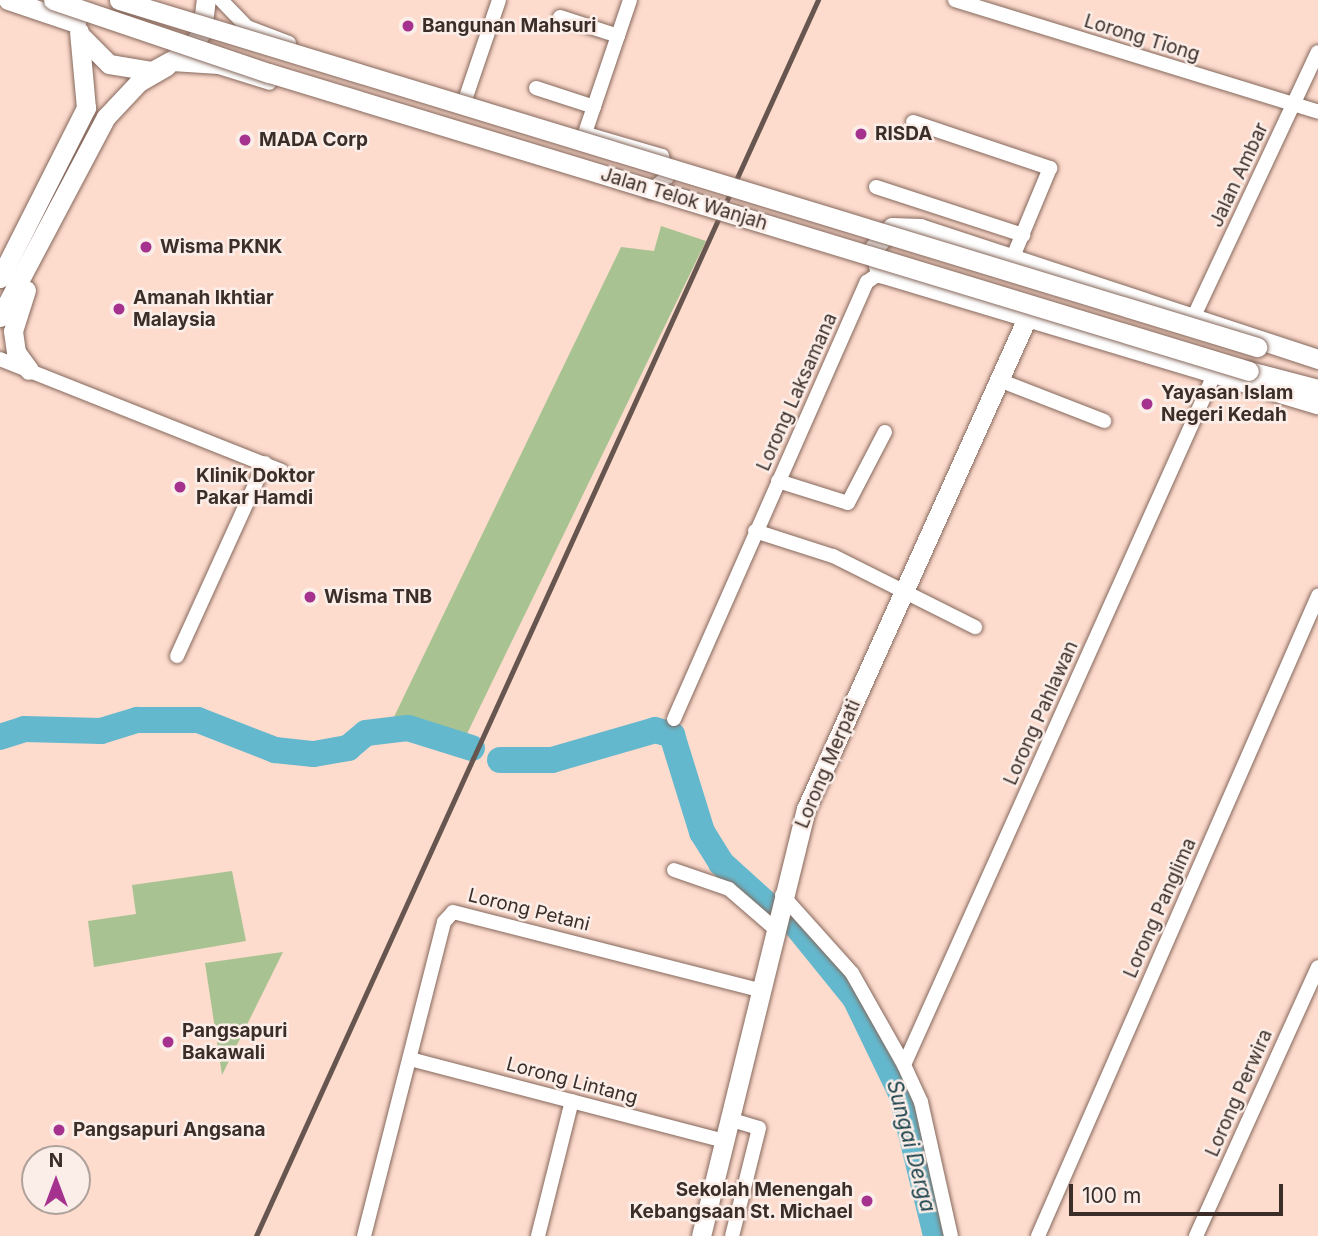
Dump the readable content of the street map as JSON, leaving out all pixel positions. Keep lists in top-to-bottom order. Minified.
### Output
{"streets":{"main road":["Jalan Telok Wanjah","Lorong Merpati"],"street":["Lorong Tiong","Jalan Ambar","Lorong Laksamana","Lorong Pahlawan","Lorong Panglima","Lorong Petani","Lorong Lintang","Lorong Perwira"]},"crossings":[["Lorong Tiong","Jalan Ambar"],["Lorong Merpati","Lorong Petani"],["Lorong Merpati","Lorong Lintang"],["Lorong Petani","Lorong Lintang"]],"water":["Sungai Derga"],"places":["Bangunan Mahsuri","RISDA","MADA Corp","Wisma PKNK","Amanah Ikhtiar Malaysia","Yayasan Islam Negeri Kedah","Klinik Doktor Pakar Hamdi","Wisma TNB","Pangsapuri Bakawali","Pangsapuri Angsana","Sekolah Menengah Kebangsaan St. Michael"],"scale_bar":"100 m","north":"top"}
